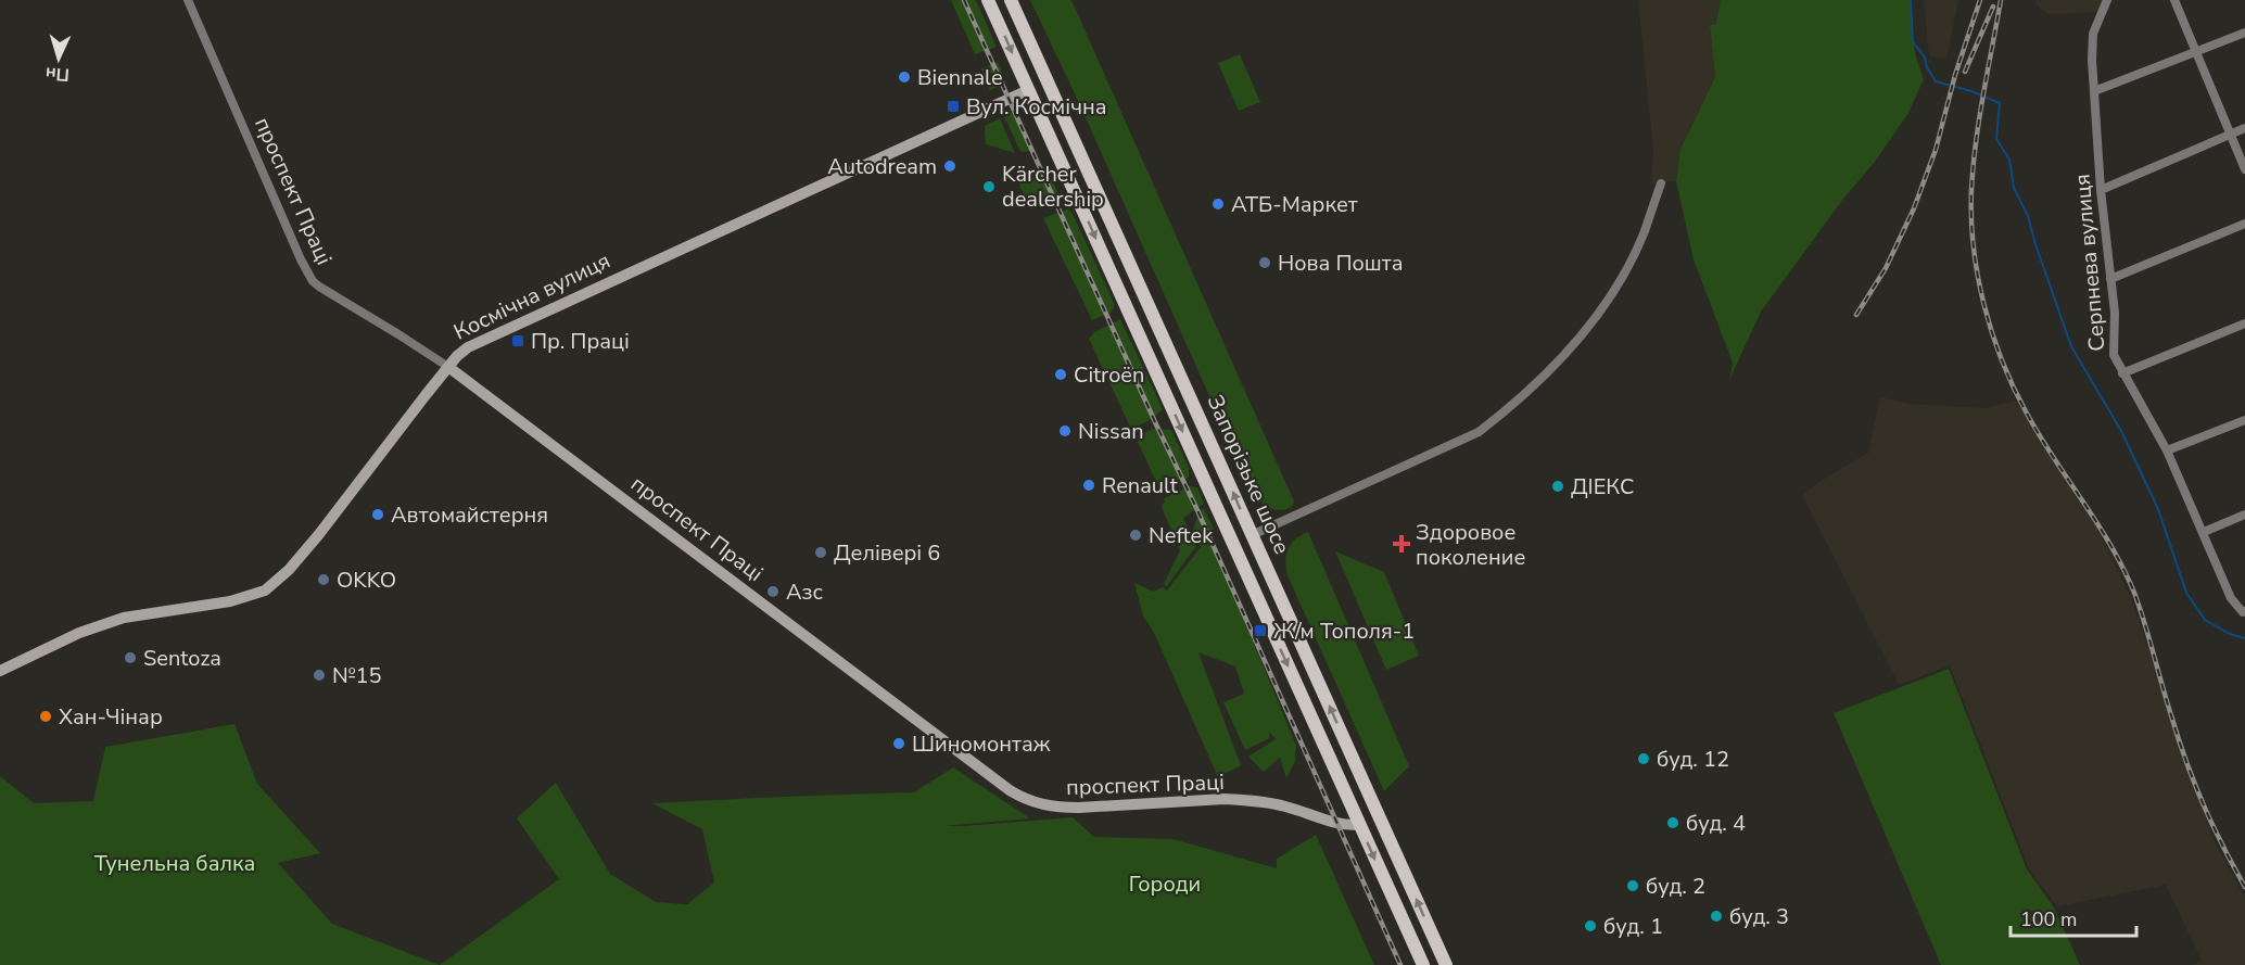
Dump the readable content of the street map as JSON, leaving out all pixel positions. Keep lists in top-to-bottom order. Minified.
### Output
{"streets":{"main road":["проспект Праці","Космічна вулиця","Запорізьке шосе"],"street":["Серпнева вулиця"]},"crossings":[["проспект Праці","Космічна вулиця"],["проспект Праці","Запорізьке шосе"],["Космічна вулиця","Запорізьке шосе"]],"parks":["Тунельна балка","Городи"],"places":{"other":["Biennale","Autodream","Kärcher dealership","АТБ-Маркет","Нова Пошта","Citroën","Nissan","Renault","ДІЕКС","Автомайстерня","Neftek","Делівері 6","OKKO","Азс","Sentoza","№15","Хан-Чінар","Шиномонтаж","буд. 12","буд. 4","буд. 2","буд. 3","буд. 1"],"transit":["Вул. Космічна","Пр. Праці","Ж/м Тополя-1"],"health":["Здоровое поколение"]},"scale_bar":"100 m","north":"bottom"}
